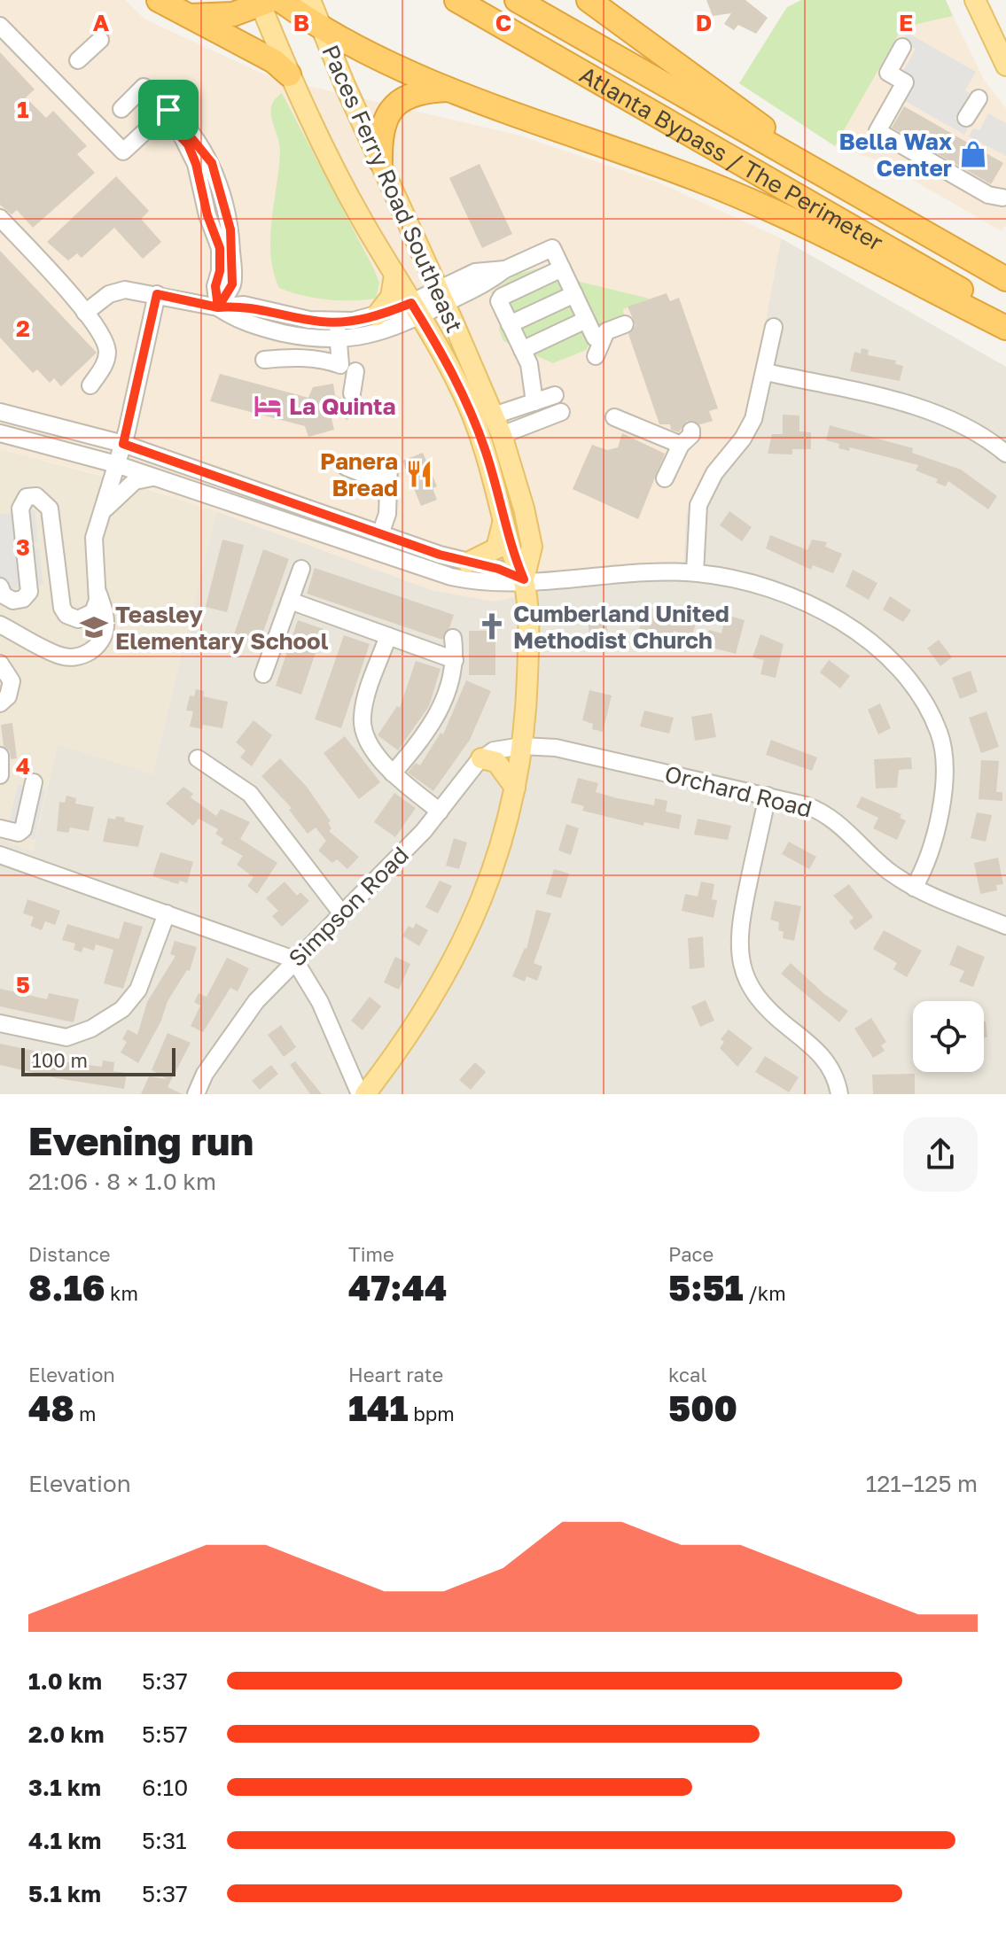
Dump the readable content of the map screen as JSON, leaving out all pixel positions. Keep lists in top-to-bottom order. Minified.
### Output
{"streets":{"highway":["Atlanta Bypass / The Perimeter"],"main road":["Paces Ferry Road Southeast"],"street":["Orchard Road","Simpson Road"]},"crossings":[["Paces Ferry Road Southeast","Orchard Road"]],"places":{"shop":["Bella Wax Center"],"hotel":["La Quinta"],"restaurant":["Panera Bread"],"church":["Cumberland United Methodist Church"],"school or university":["Teasley Elementary School"]},"scale_bar":"100 m","page":{"scale":"100 m","heading":["Evening run","21:06 · 8 × 1.0 km"],"stats":[["Distance","8.16 km"],["Time","47:44"],["Pace","5:51 /km"],["Elevation","48 m"],["Heart rate","141 bpm"],["kcal","500"]],"chart":["Elevation","121–125 m"],"list":[{"name":"1.0 km","note":"5:37"},{"name":"2.0 km","note":"5:57"},{"name":"3.1 km","note":"6:10"},{"name":"4.1 km","note":"5:31"},{"name":"5.1 km","note":"5:37"}]},"grid":{"columns":["A","B","C","D","E"],"rows":["1","2","3","4","5"]}}
